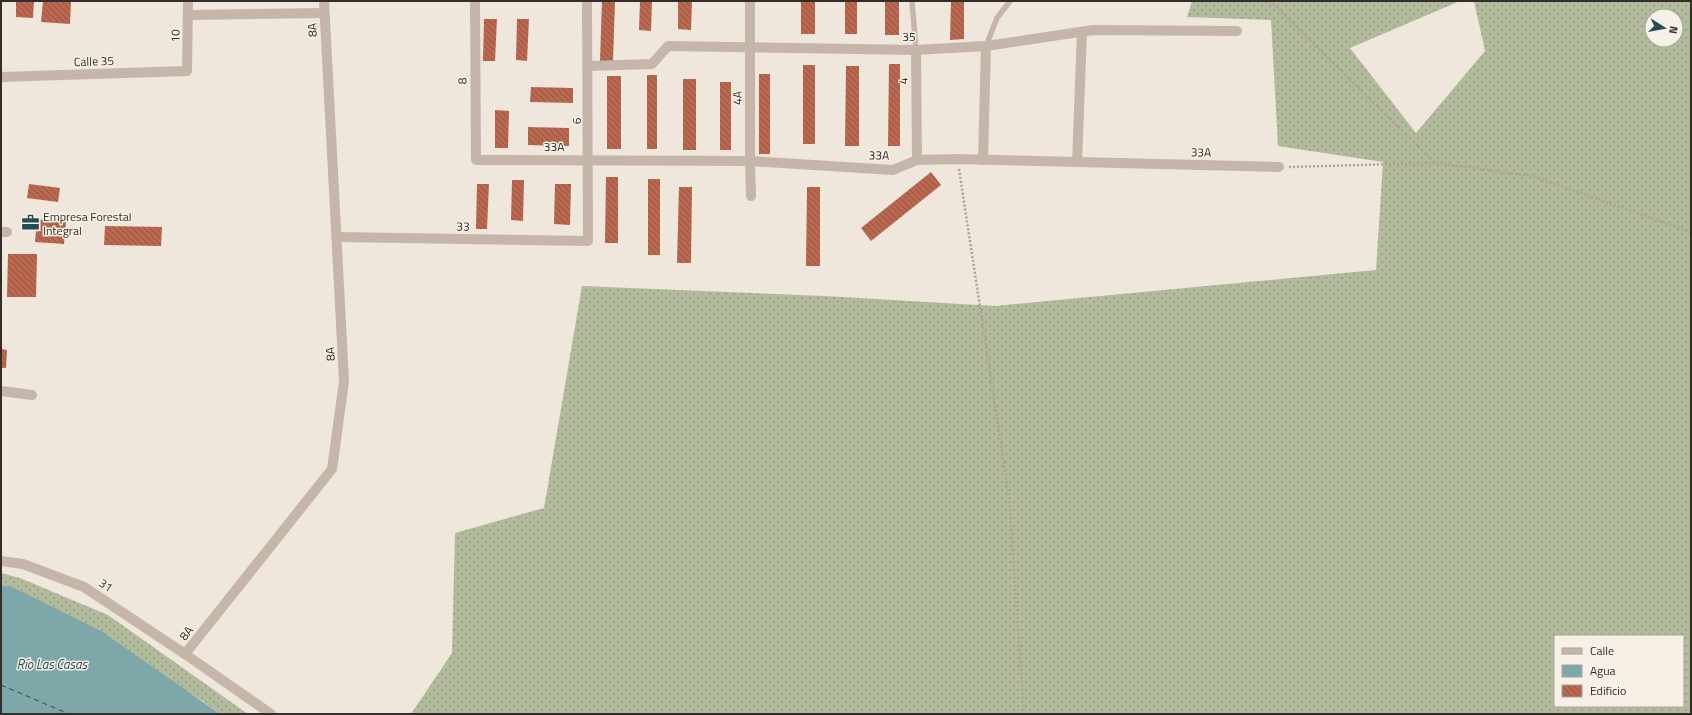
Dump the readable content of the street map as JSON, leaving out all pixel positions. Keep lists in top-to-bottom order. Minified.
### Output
{"streets":{"street":["8A","10","35","Calle 35","8","4","4A","6","33A","33","31"]},"crossings":[["8A","33"],["8A","31"],["10","Calle 35"],["35","4"],["35","4A"],["35","6"],["8","33A"],["4","33A"],["4A","33A"],["6","33A"],["6","33"]],"water":["Río Las Casas"],"places":{"office":["Empresa Forestal Integral"]},"legend":["Calle","Agua","Edificio"],"north":"right"}
